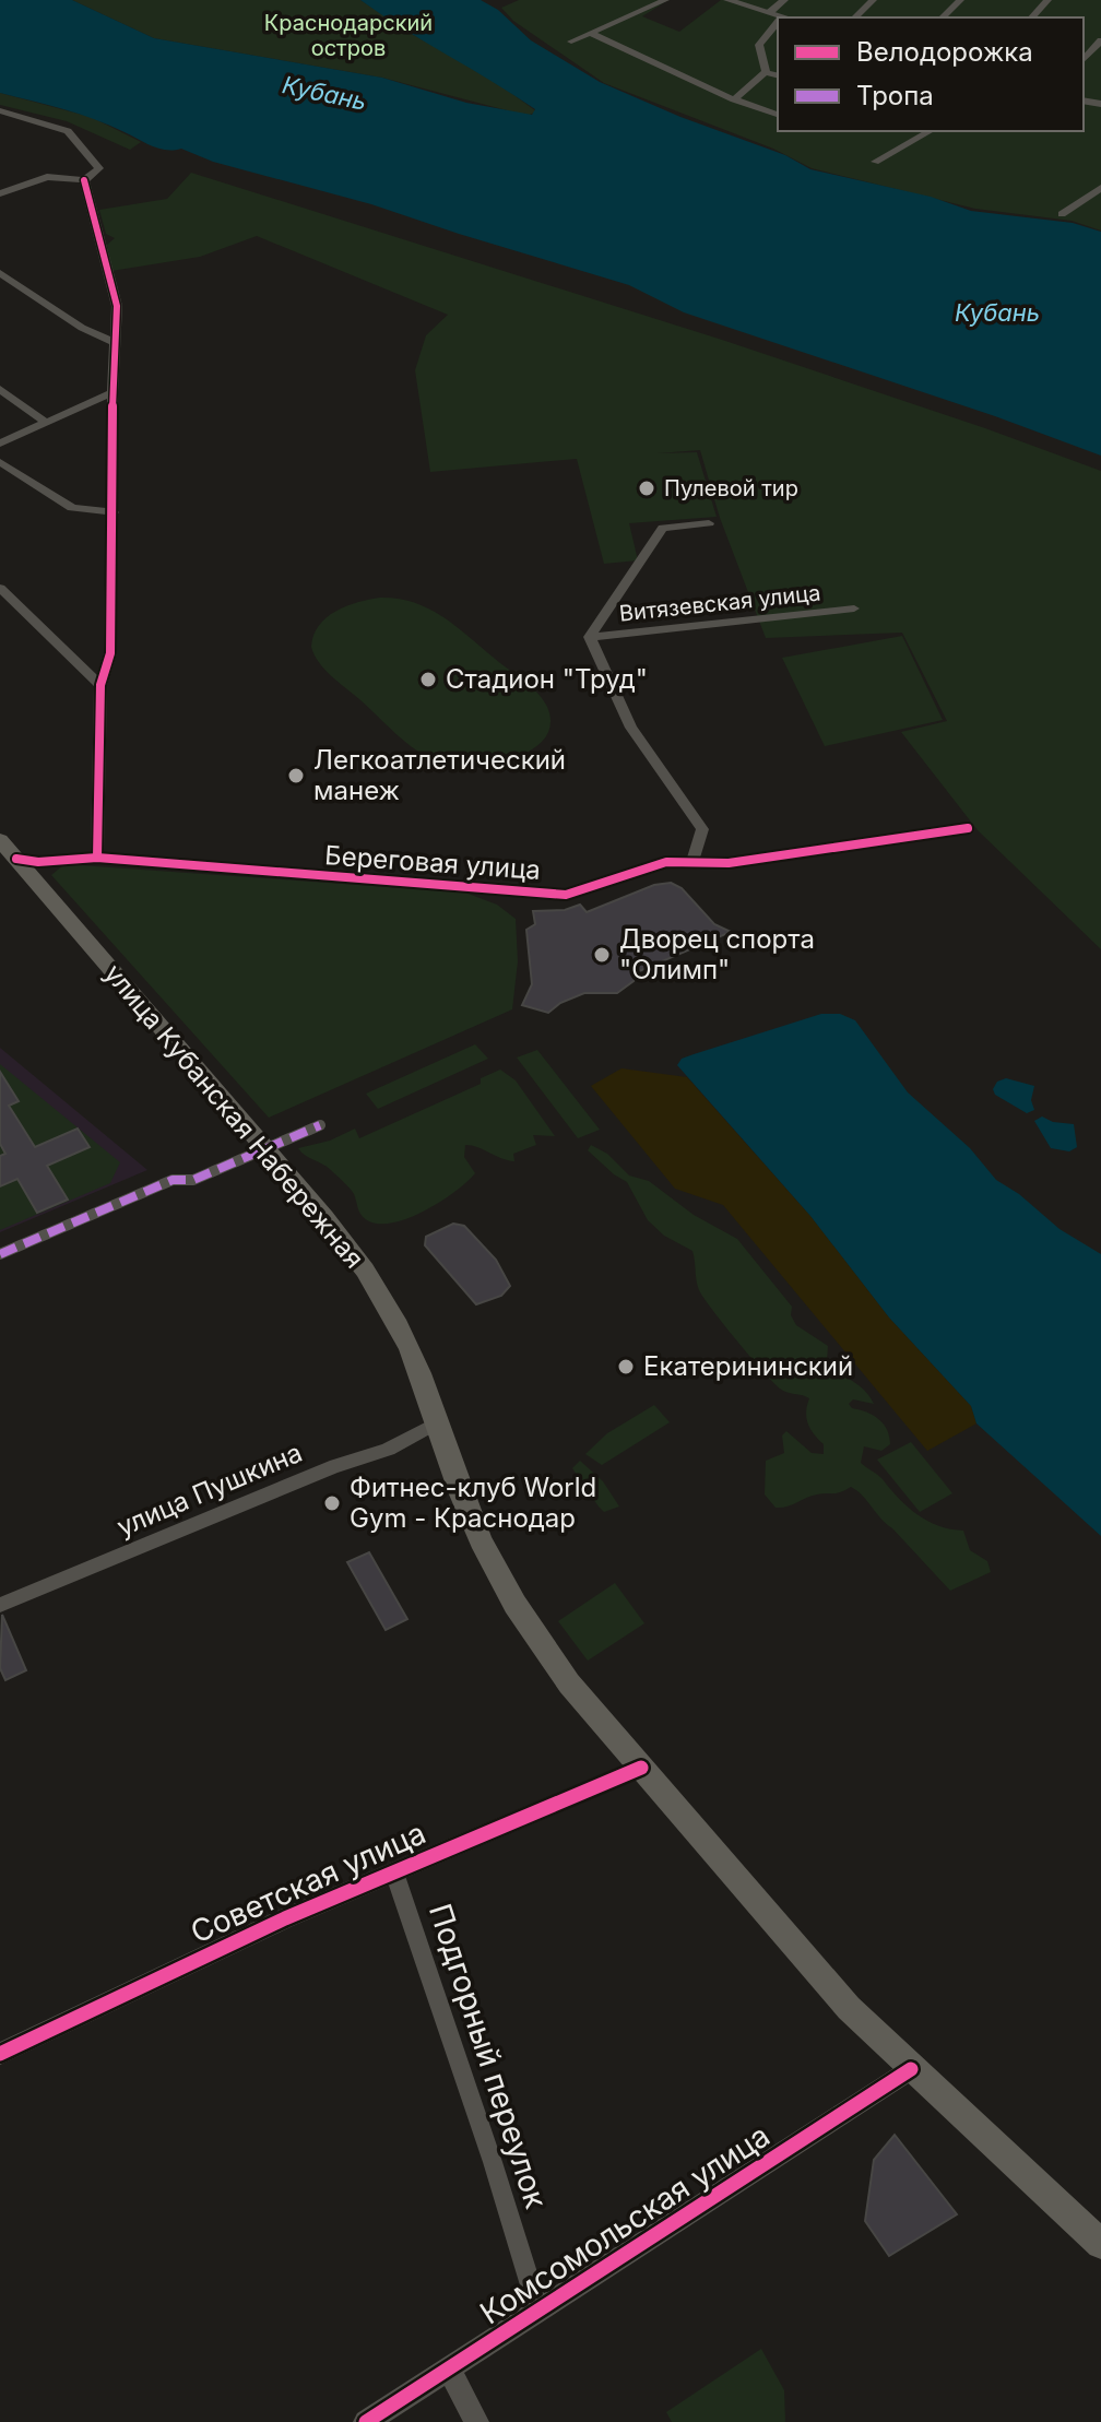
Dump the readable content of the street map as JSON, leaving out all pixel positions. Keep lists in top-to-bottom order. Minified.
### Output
{"streets":{"main road":["улица Кубанская Набережная"],"street":["Витязевская улица","Береговая улица","улица Пушкина","Советская улица","Подгорный переулок","Комсомольская улица"]},"crossings":[["Береговая улица","улица Кубанская Набережная"],["улица Кубанская Набережная","улица Пушкина"],["улица Кубанская Набережная","Советская улица"],["улица Кубанская Набережная","Комсомольская улица"],["Советская улица","Подгорный переулок"],["Подгорный переулок","Комсомольская улица"]],"water":["Кубань"],"parks":["Краснодарский остров"],"places":["Пулевой тир","Стадион \"Труд\"","Легкоатлетический манеж","Дворец спорта \"Олимп\"","Екатерининский","Фитнес-клуб World Gym - Краснодар"],"legend":["Велодорожка","Тропа"]}
